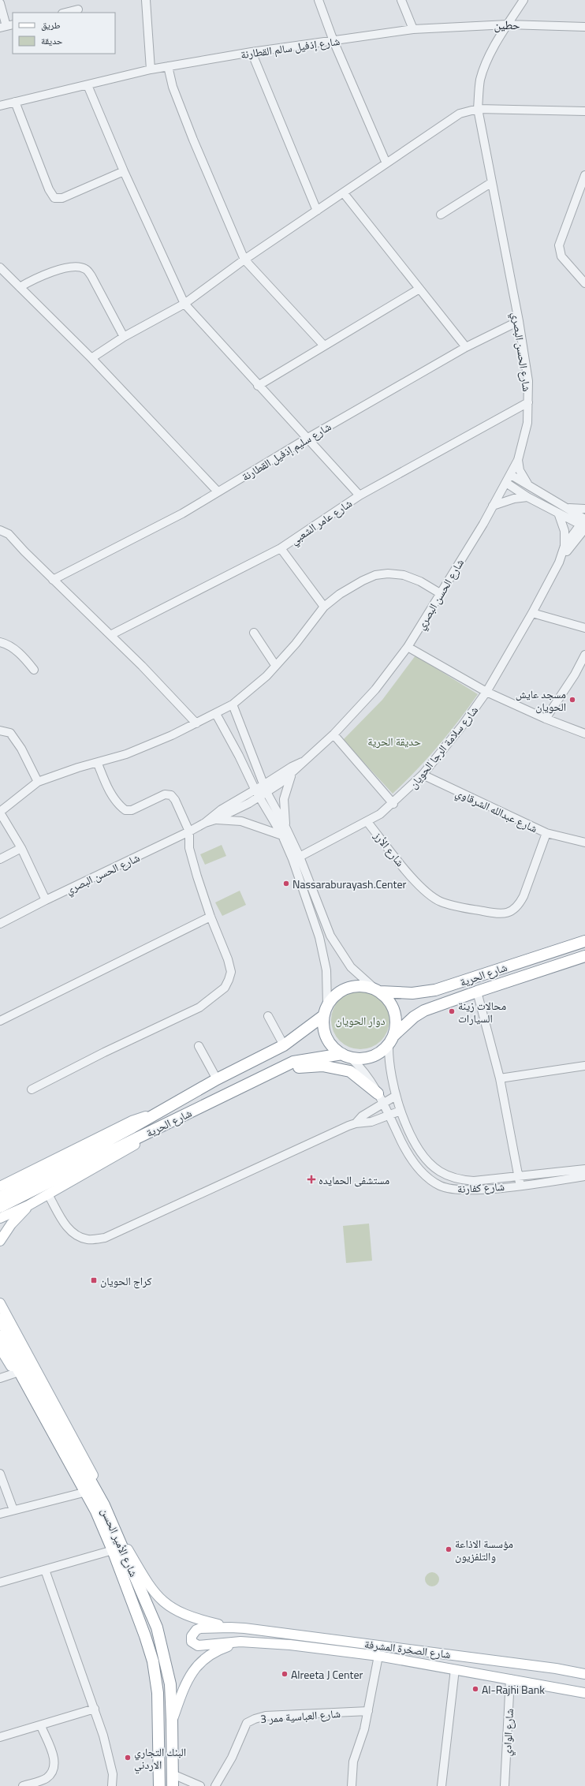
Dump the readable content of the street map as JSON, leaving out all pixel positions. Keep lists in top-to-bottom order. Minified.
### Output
{"streets":{"highway":["شارع الحرية","شارع الأمير الحسن"],"main road":["شارع الصخرة المشرفة"],"street":["شارع إذفيل سالم القطارنة","شارع الحسن البصري","شارع سليم إذفيل القطارنة","شارع عامر الشعبي","شارع سلامة الرجا الحويان","شارع عبدالله الشرقاوي","شارع الأرز","شارع كفارنة","شارع العباسية ممر 3","شارع الوادي"]},"crossings":[["شارع إذفيل سالم القطارنة","شارع الحسن البصري"],["شارع الحسن البصري","شارع سليم إذفيل القطارنة"],["شارع الحسن البصري","شارع عامر الشعبي"],["شارع سلامة الرجا الحويان","شارع عبدالله الشرقاوي"],["شارع سلامة الرجا الحويان","شارع الأرز"],["شارع عبدالله الشرقاوي","شارع الأرز"],["شارع الحرية","شارع كفارنة"],["شارع الصخرة المشرفة","شارع الوادي"]],"districts":["حطين"],"parks":["حديقة الحرية","دوار الحويان"],"places":{"other":["مسجد عايش الحويان","Nassaraburayash.Center","محالات زينة السيارات","مؤسسة الاذاعة والتلفزيون","Alreeta J Center","Al-Rajhi Bank","البنك التجاري الاردني"],"health":["مستشفى الحمايده"],"transit":["كراج الحويان"]},"legend":["طريق","حديقة"]}
